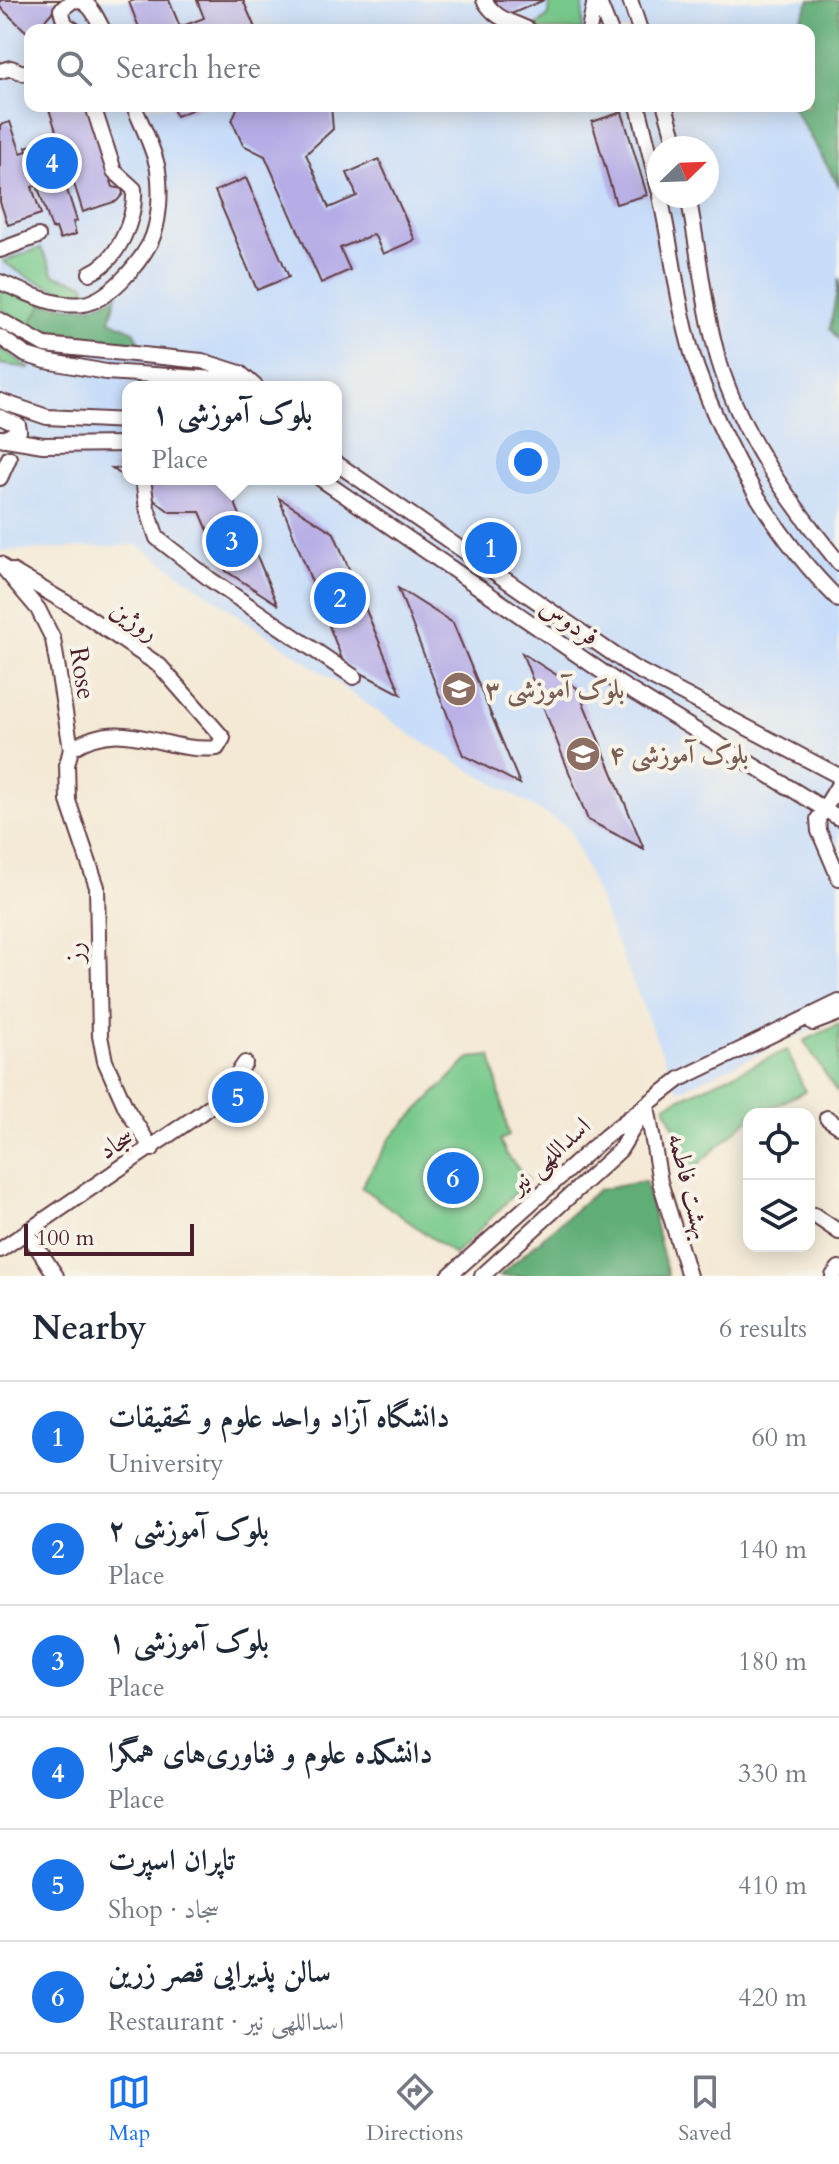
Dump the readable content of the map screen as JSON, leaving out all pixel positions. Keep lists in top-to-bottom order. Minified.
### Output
{"streets":{"street":["روژین","فردوس","Rose","رز","سجاد","اسداللهی نیر","بهشت فاطمه"]},"crossings":[["روژین","Rose"],["روژین","رز"],["Rose","رز"],["رز","سجاد"],["اسداللهی نیر","بهشت فاطمه"]],"places":{"school or university":["بلوک آموزشی ۳","بلوک آموزشی ۴"]},"scale_bar":"100 m","north":"top right","page":{"search":"Search here","pins":["4","3","1","2","5","6"],"popup":["بلوک آموزشی ۱","Place"],"scale":"100 m","heading":["Nearby","6 results"],"list":[{"mark":"1","name":"دانشگاه آزاد واحد علوم و تحقیقات","note":"University","value":"60 m"},{"mark":"2","name":"بلوک آموزشی ۲","note":"Place","value":"140 m"},{"mark":"3","name":"بلوک آموزشی ۱","note":"Place","value":"180 m"},{"mark":"4","name":"دانشکده علوم و فناوری‌های همگرا","note":"Place","value":"330 m"},{"mark":"5","name":"تاپران اسپرت","note":"Shop · سجاد","value":"410 m"},{"mark":"6","name":"سالن پذیرایی قصر زرین","note":"Restaurant · اسداللهی نیر","value":"420 m"}],"nav":["Map","Directions","Saved"]}}
